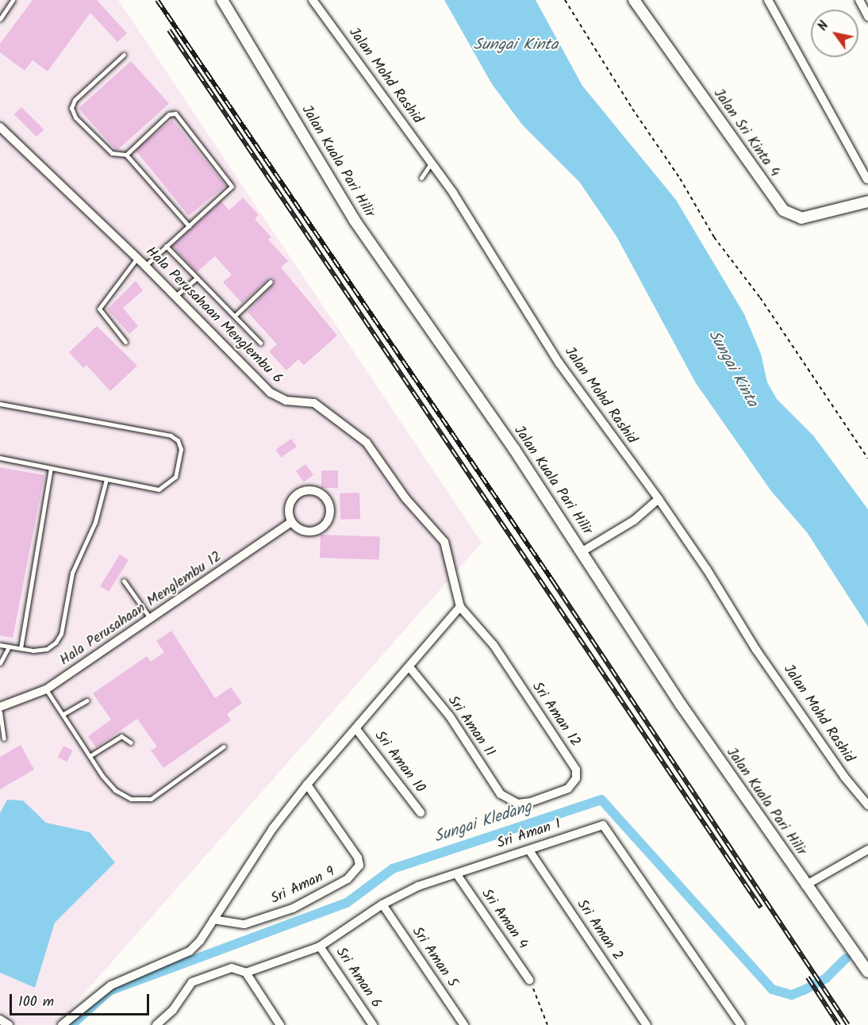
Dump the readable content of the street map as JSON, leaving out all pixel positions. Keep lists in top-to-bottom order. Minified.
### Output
{"streets":{"street":["Jalan Mohd Rashid","Jalan Sri Kinta 4","Jalan Kuala Pari Hilir","Hala Perusahaan Menglembu 6","Hala Perusahaan Menglembu 12","Sri Aman 12","Sri Aman 11","Sri Aman 10","Sri Aman 1","Sri Aman 9","Sri Aman 4","Sri Aman 2","Sri Aman 5","Sri Aman 6"]},"crossings":[["Hala Perusahaan Menglembu 6","Sri Aman 12"],["Sri Aman 12","Sri Aman 11"],["Sri Aman 1","Sri Aman 4"],["Sri Aman 1","Sri Aman 2"],["Sri Aman 1","Sri Aman 5"],["Sri Aman 1","Sri Aman 6"]],"water":["Sungai Kinta","Sungai Kledang"],"scale_bar":"100 m","north":"top left"}
